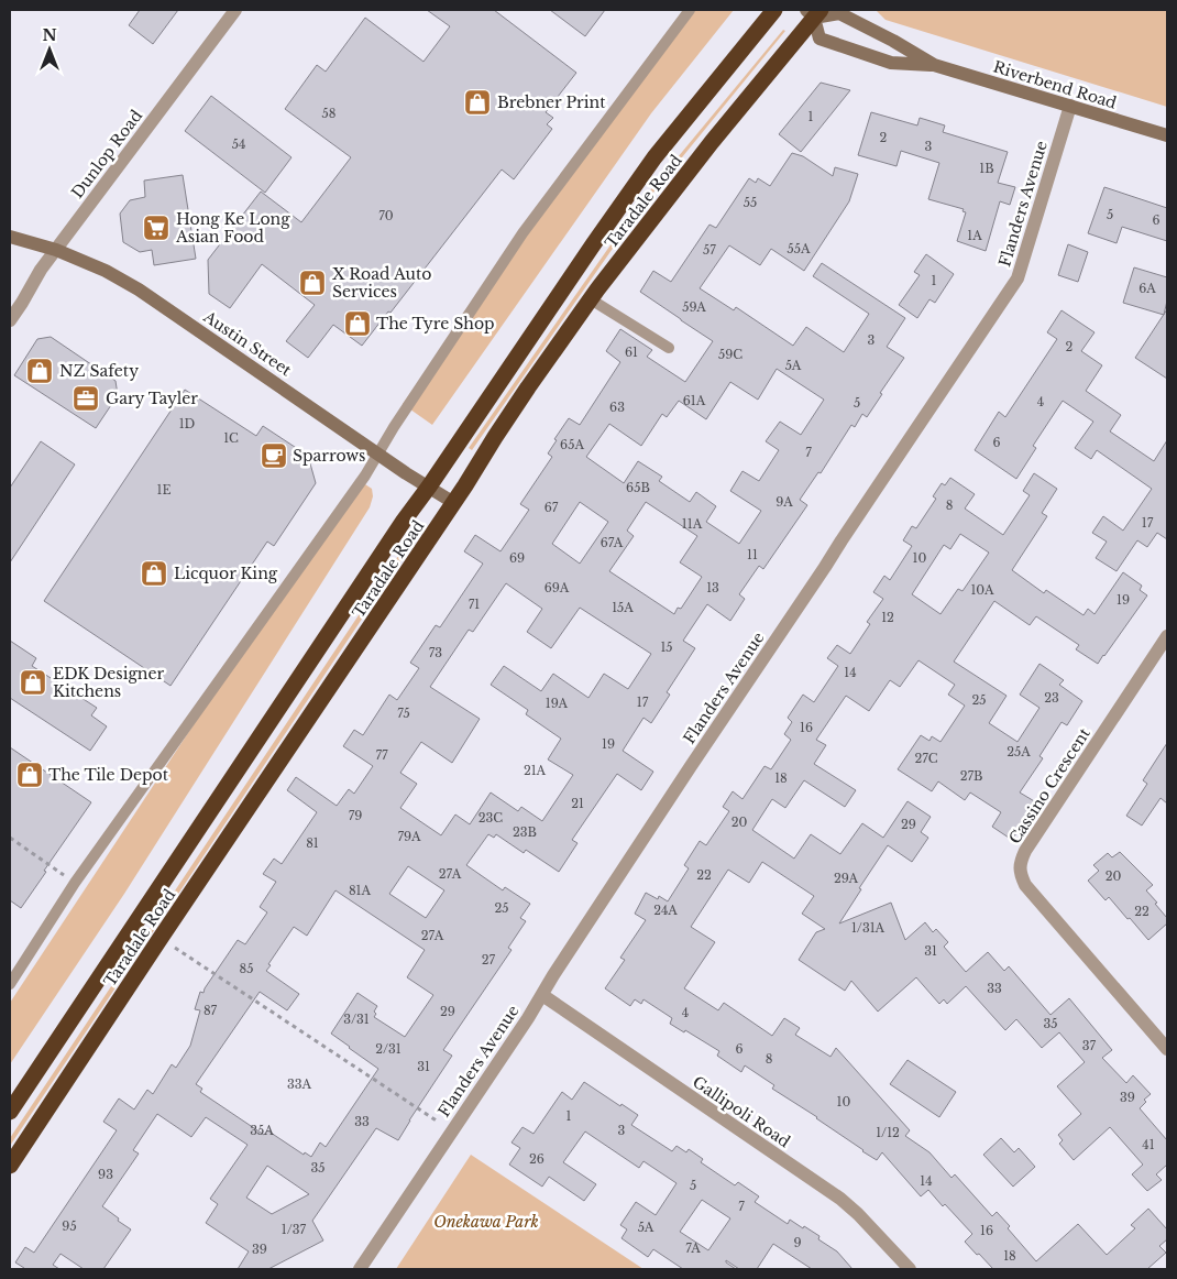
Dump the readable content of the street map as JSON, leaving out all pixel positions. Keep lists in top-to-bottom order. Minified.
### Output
{"streets":{"highway":["Taradale Road"],"main road":["Riverbend Road","Austin Street"],"street":["Dunlop Road","Flanders Avenue","Cassino Crescent","Gallipoli Road"]},"crossings":[["Riverbend Road","Taradale Road"],["Riverbend Road","Flanders Avenue"],["Dunlop Road","Austin Street"],["Taradale Road","Austin Street"],["Flanders Avenue","Gallipoli Road"]],"parks":["Onekawa Park"],"places":{"shop":["Brebner Print","X Road Auto Services","The Tyre Shop","NZ Safety","Licquor King","EDK Designer Kitchens","The Tile Depot"],"supermarket":["Hong Ke Long Asian Food"],"office":["Gary Tayler"],"cafe":["Sparrows"]},"house_numbers":["58","1","2","54","3","1B","55","5","70","6","1A","55A","57","1","6A","59A","3","2","61","59C","5A","61A","4","5","63","1D","1C","6","65A","7","65B","1E","9A","8","67","17","11A","67A","11","69","10","69A","13","10A","19","71","15A","12","15","73","14","23","25","17","19A","75","16","19","25A","77","27C","21A","27B","18","21","79","23C","20","29","23B","79A","81","27A","22","20","29A","81A","25","24A","22","1/31A","27A","31","27","85","33","87","29","4","3/31","35","37","2/31","6","8","31","33A","39","10","1","33","35A","3","1/12","41","26","35","93","14","5","7","95","5A","1/37","16","9","7A","39","18"],"north":"top"}
